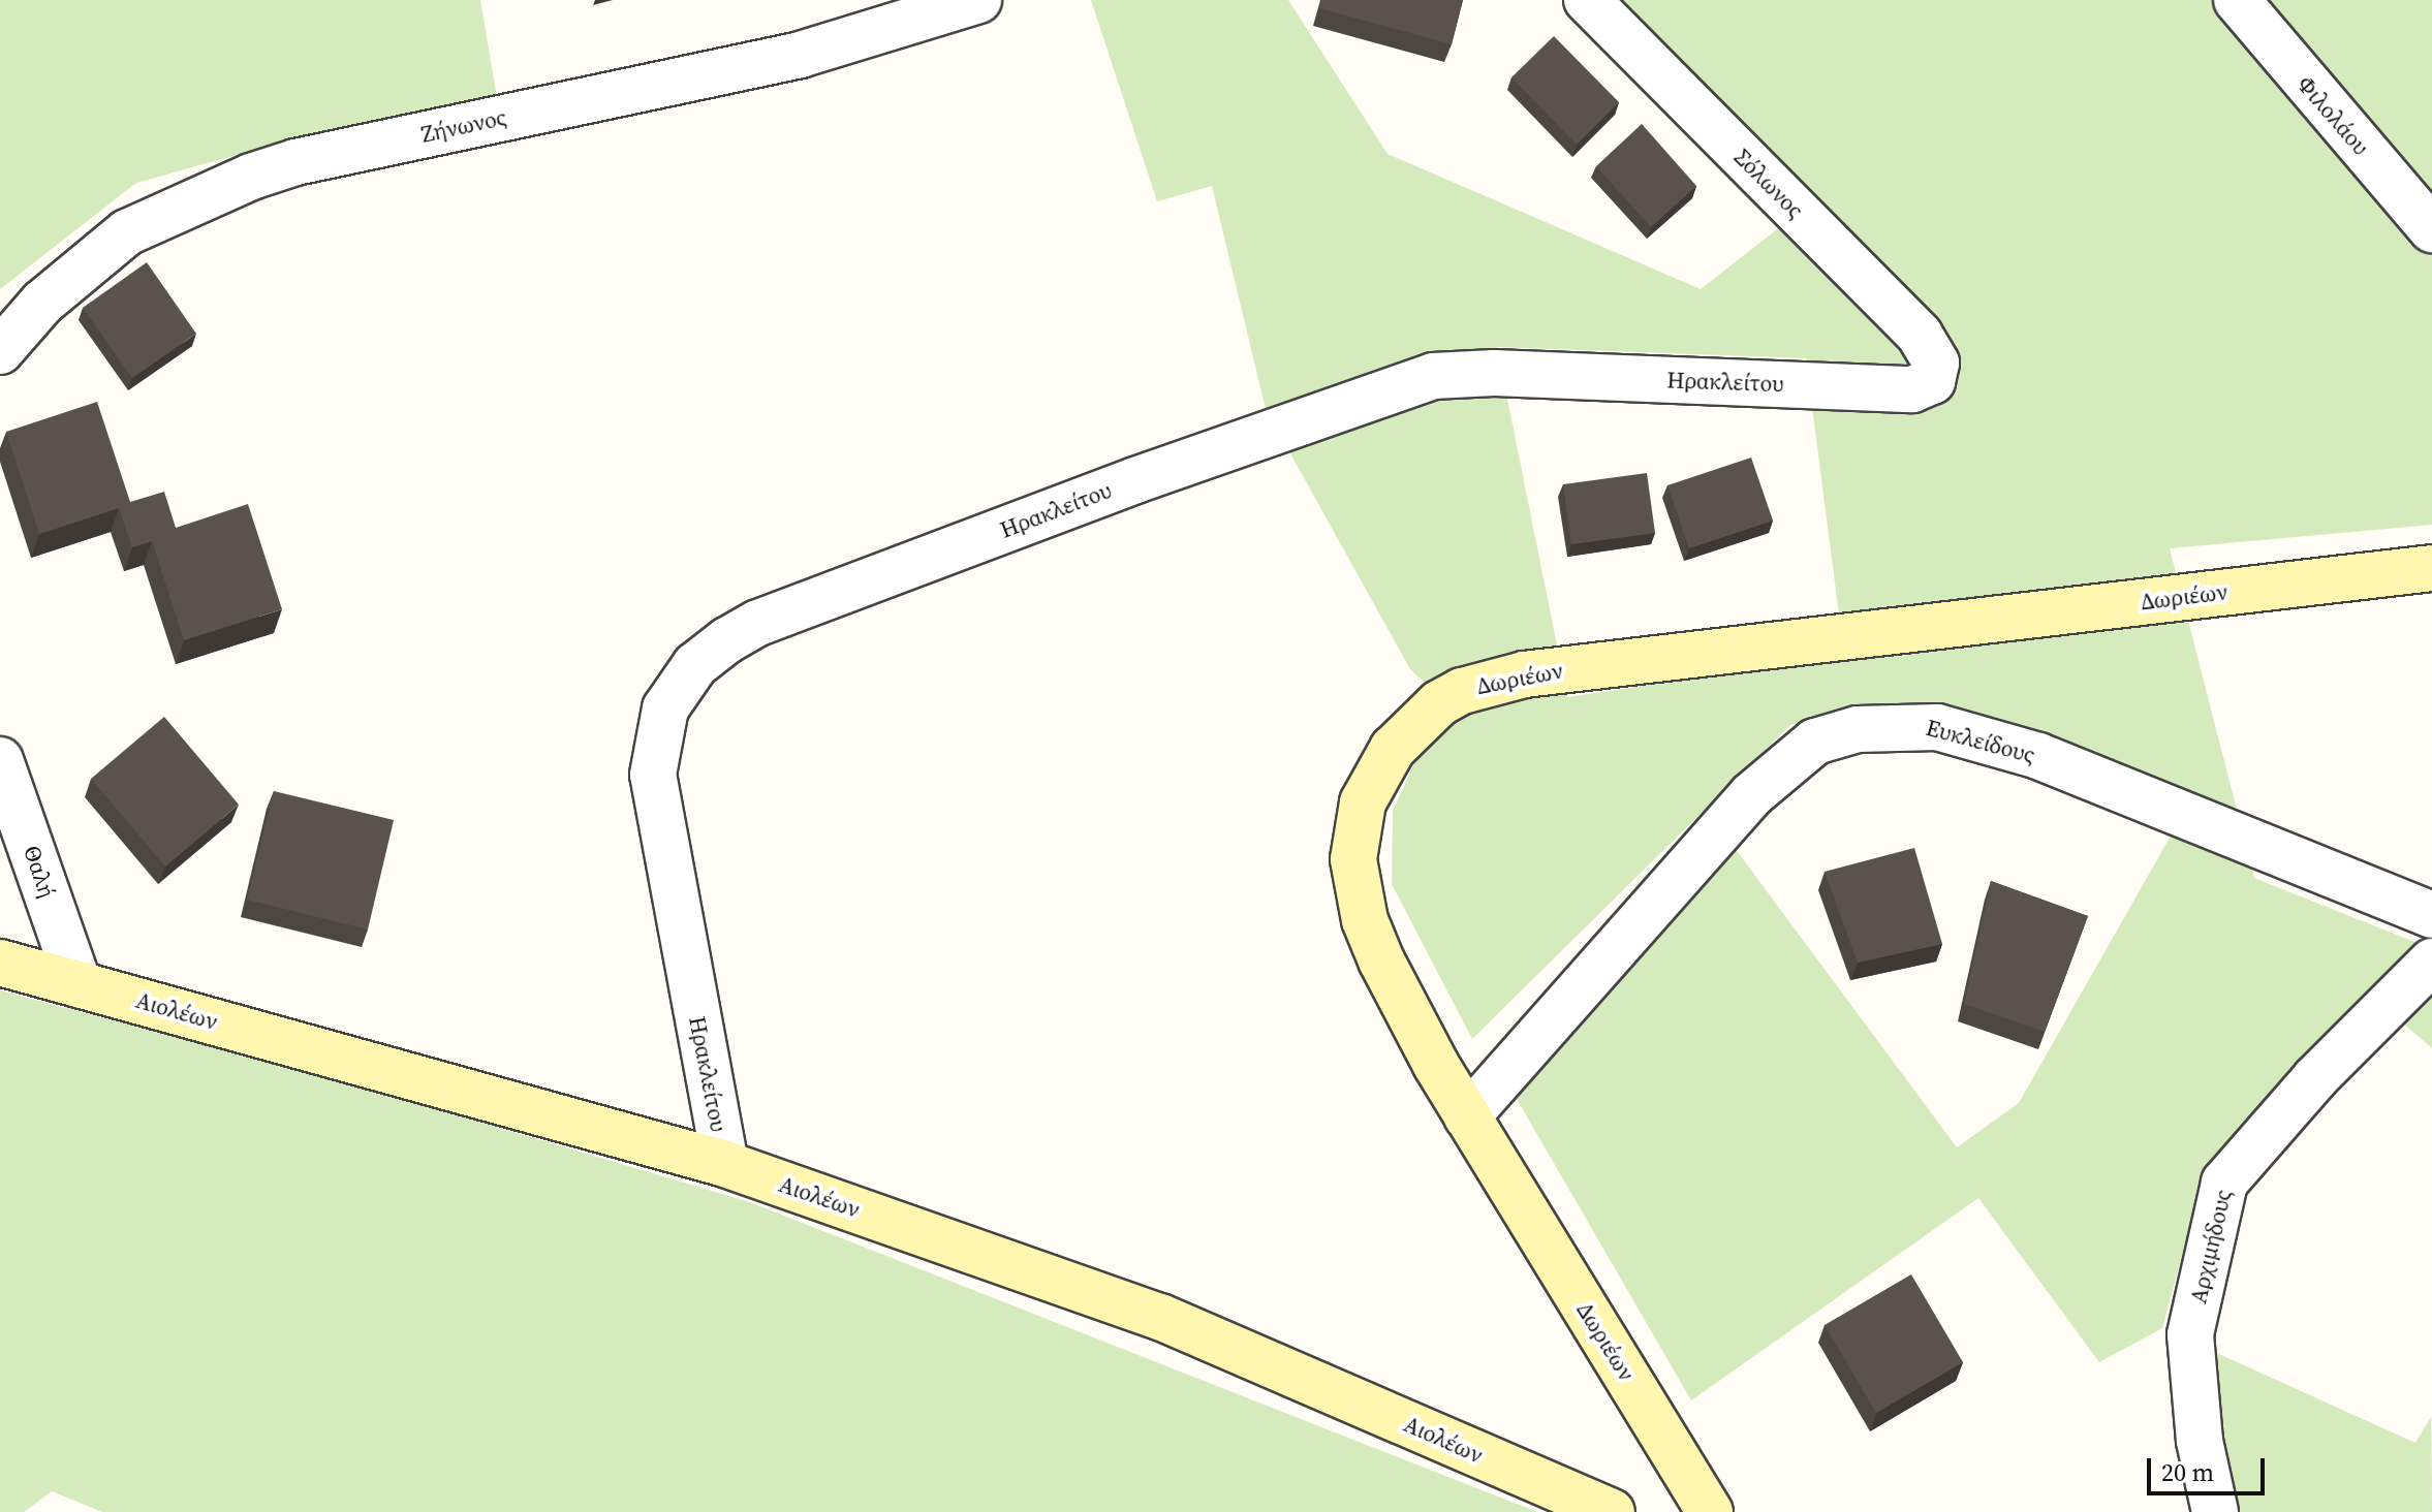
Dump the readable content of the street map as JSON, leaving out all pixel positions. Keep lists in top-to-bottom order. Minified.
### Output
{"streets":{"street":["Φιλολάου","Ζήνωνος","Σόλωνος","Ηρακλείτου","Δωριέων","Ευκλείδους","Θαλή","Αιολέων","Αρχιμήδους"]},"crossings":[["Σόλωνος","Ηρακλείτου"],["Ηρακλείτου","Αιολέων"],["Δωριέων","Ευκλείδους"],["Θαλή","Αιολέων"]],"scale_bar":"20 m"}
